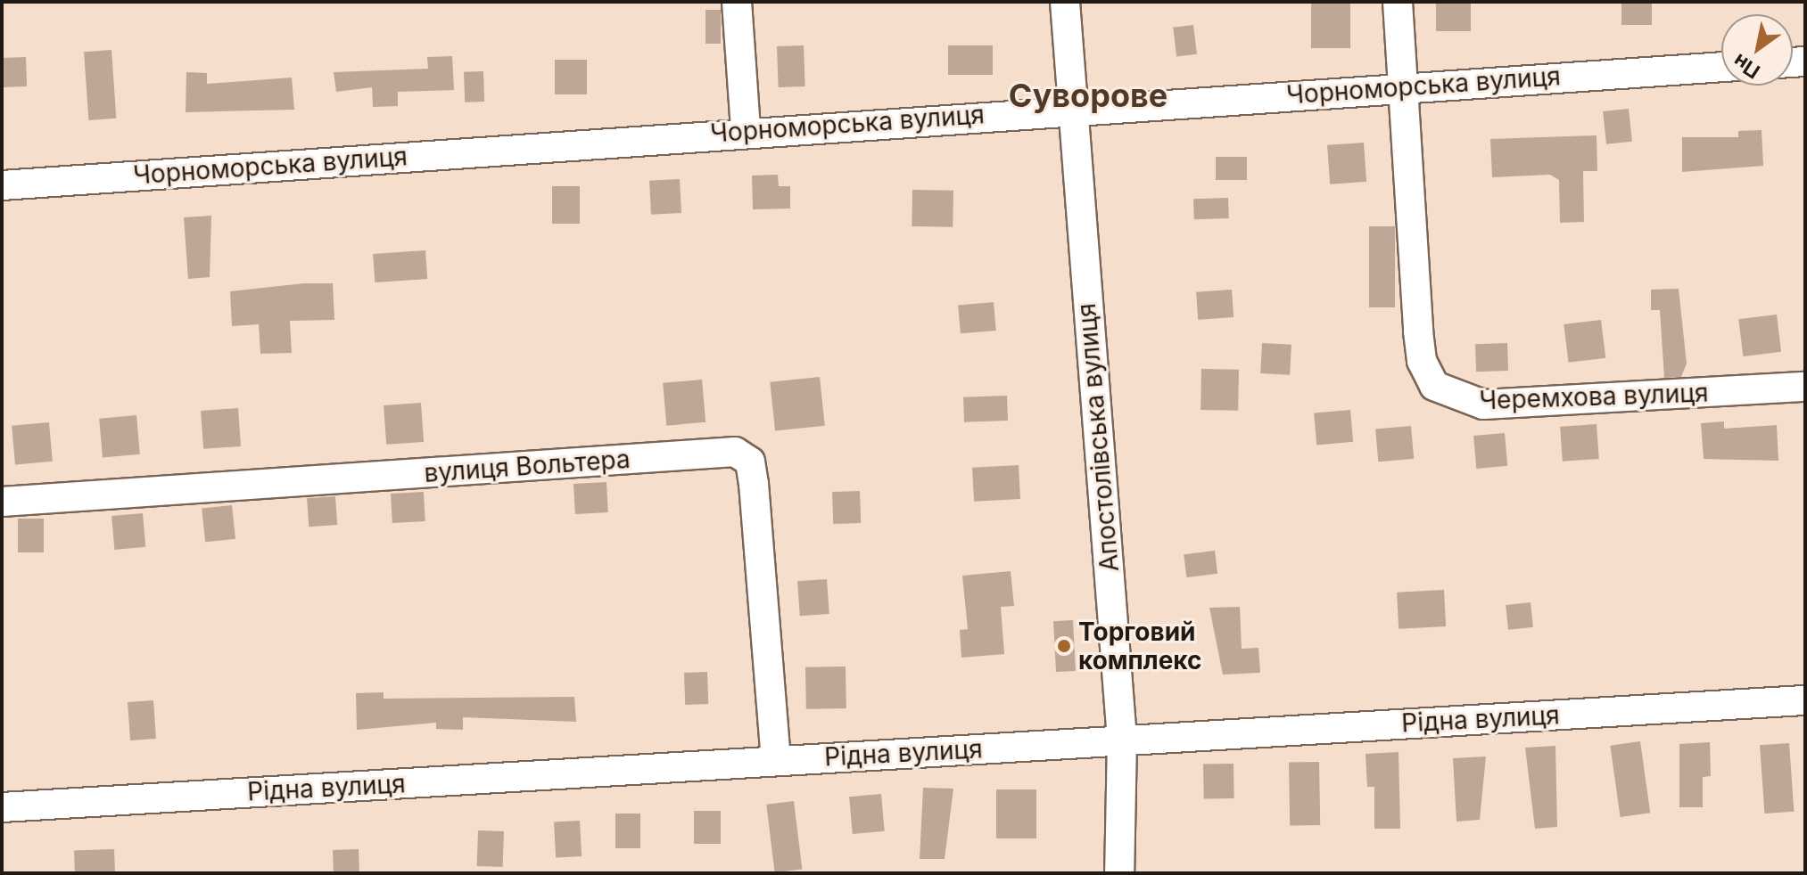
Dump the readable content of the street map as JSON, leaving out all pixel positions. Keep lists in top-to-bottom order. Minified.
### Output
{"streets":{"street":["Чорноморська вулиця","Черемхова вулиця","Апостолівська вулиця","вулиця Вольтера","Рідна вулиця"]},"crossings":[["Чорноморська вулиця","Черемхова вулиця"],["Чорноморська вулиця","Апостолівська вулиця"],["Апостолівська вулиця","Рідна вулиця"],["вулиця Вольтера","Рідна вулиця"]],"districts":["Суворове"],"places":["Торговий комплекс"],"north":"bottom left"}
